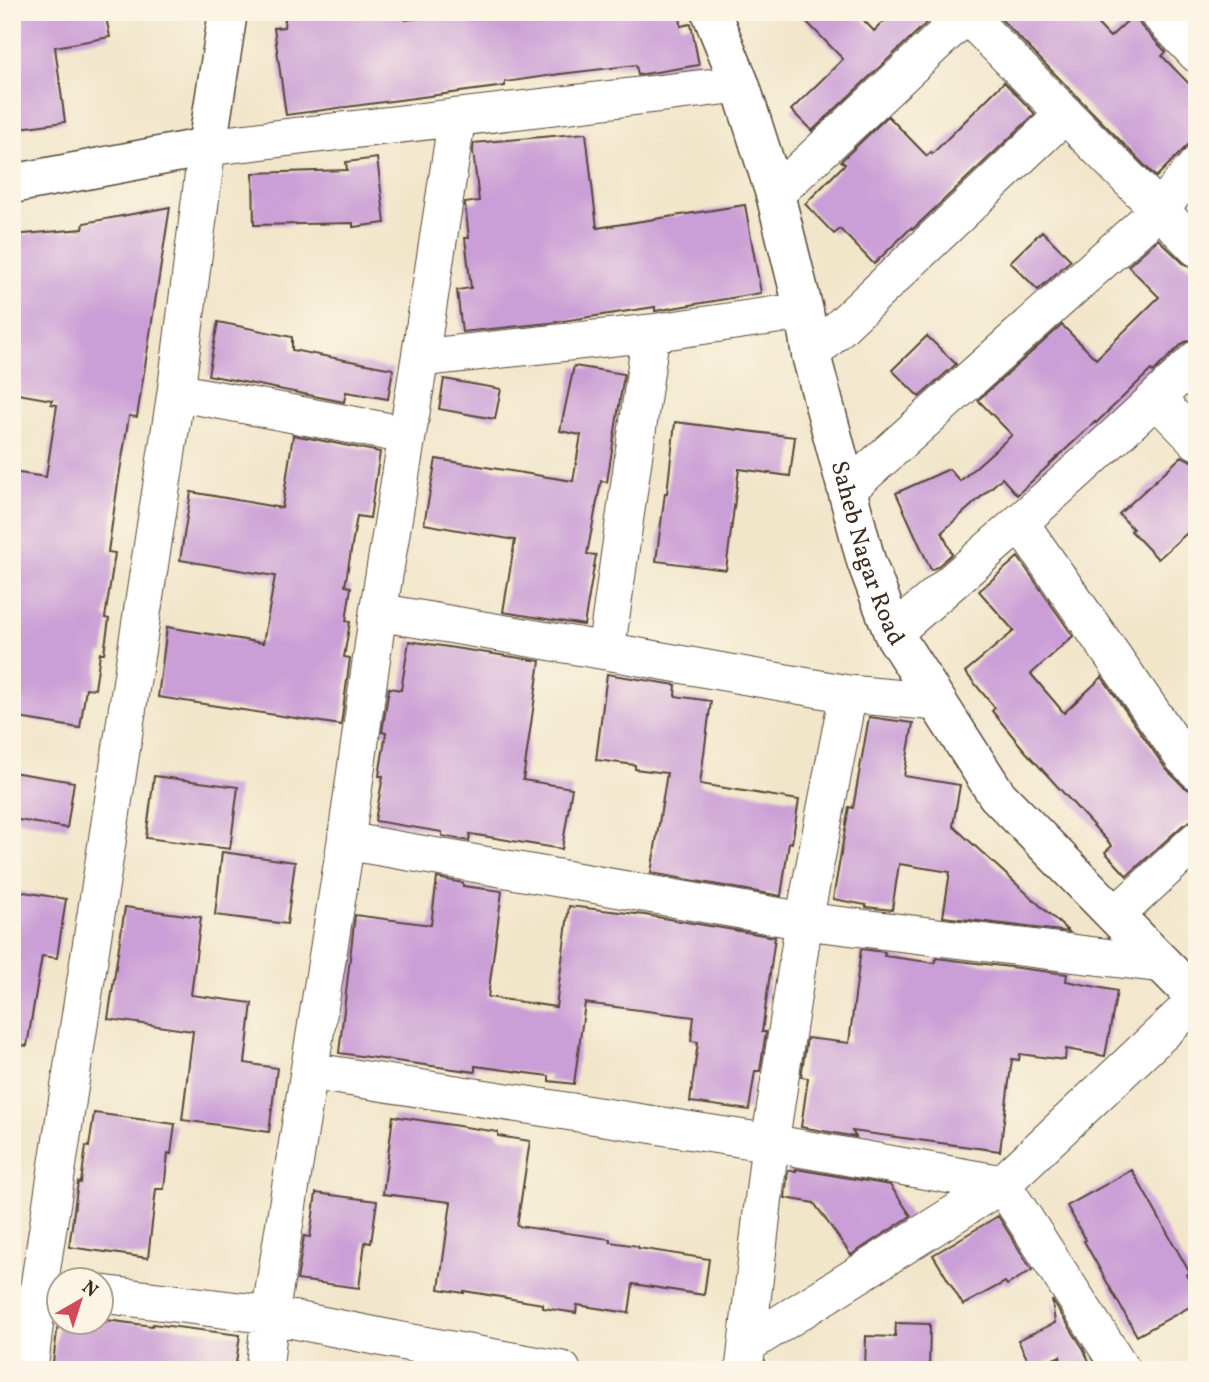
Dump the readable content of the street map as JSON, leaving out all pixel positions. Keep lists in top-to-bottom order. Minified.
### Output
{"streets":{"street":["Saheb Nagar Road"]},"north":"top right"}
